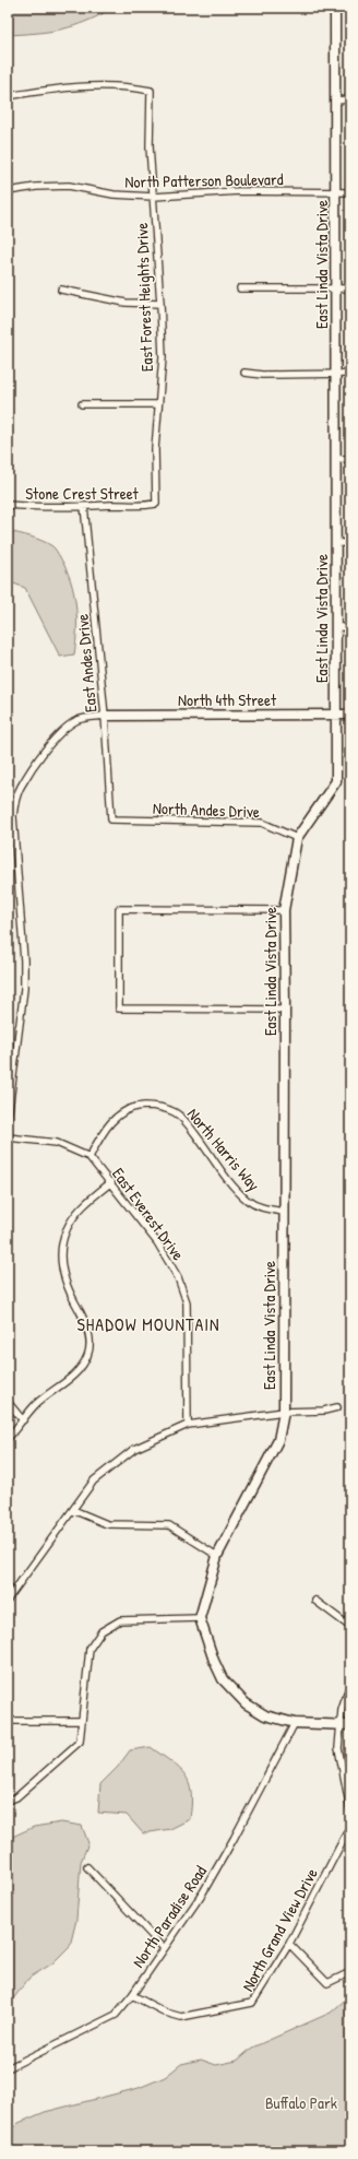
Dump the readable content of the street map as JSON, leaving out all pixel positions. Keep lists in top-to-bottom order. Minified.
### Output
{"streets":{"street":["North Patterson Boulevard","East Linda Vista Drive","East Forest Heights Drive","Stone Crest Street","East Andes Drive","North 4th Street","North Andes Drive","North Harris Way","East Everest Drive","North Paradise Road","North Grand View Drive"]},"crossings":[["North Patterson Boulevard","East Linda Vista Drive"],["North Patterson Boulevard","East Forest Heights Drive"],["East Linda Vista Drive","North 4th Street"],["East Linda Vista Drive","North Andes Drive"],["East Linda Vista Drive","North Harris Way"],["East Forest Heights Drive","Stone Crest Street"],["Stone Crest Street","East Andes Drive"],["East Andes Drive","North 4th Street"],["East Andes Drive","North Andes Drive"],["North Harris Way","East Everest Drive"],["North Paradise Road","North Grand View Drive"]],"districts":["SHADOW MOUNTAIN"],"parks":["Buffalo Park"]}
